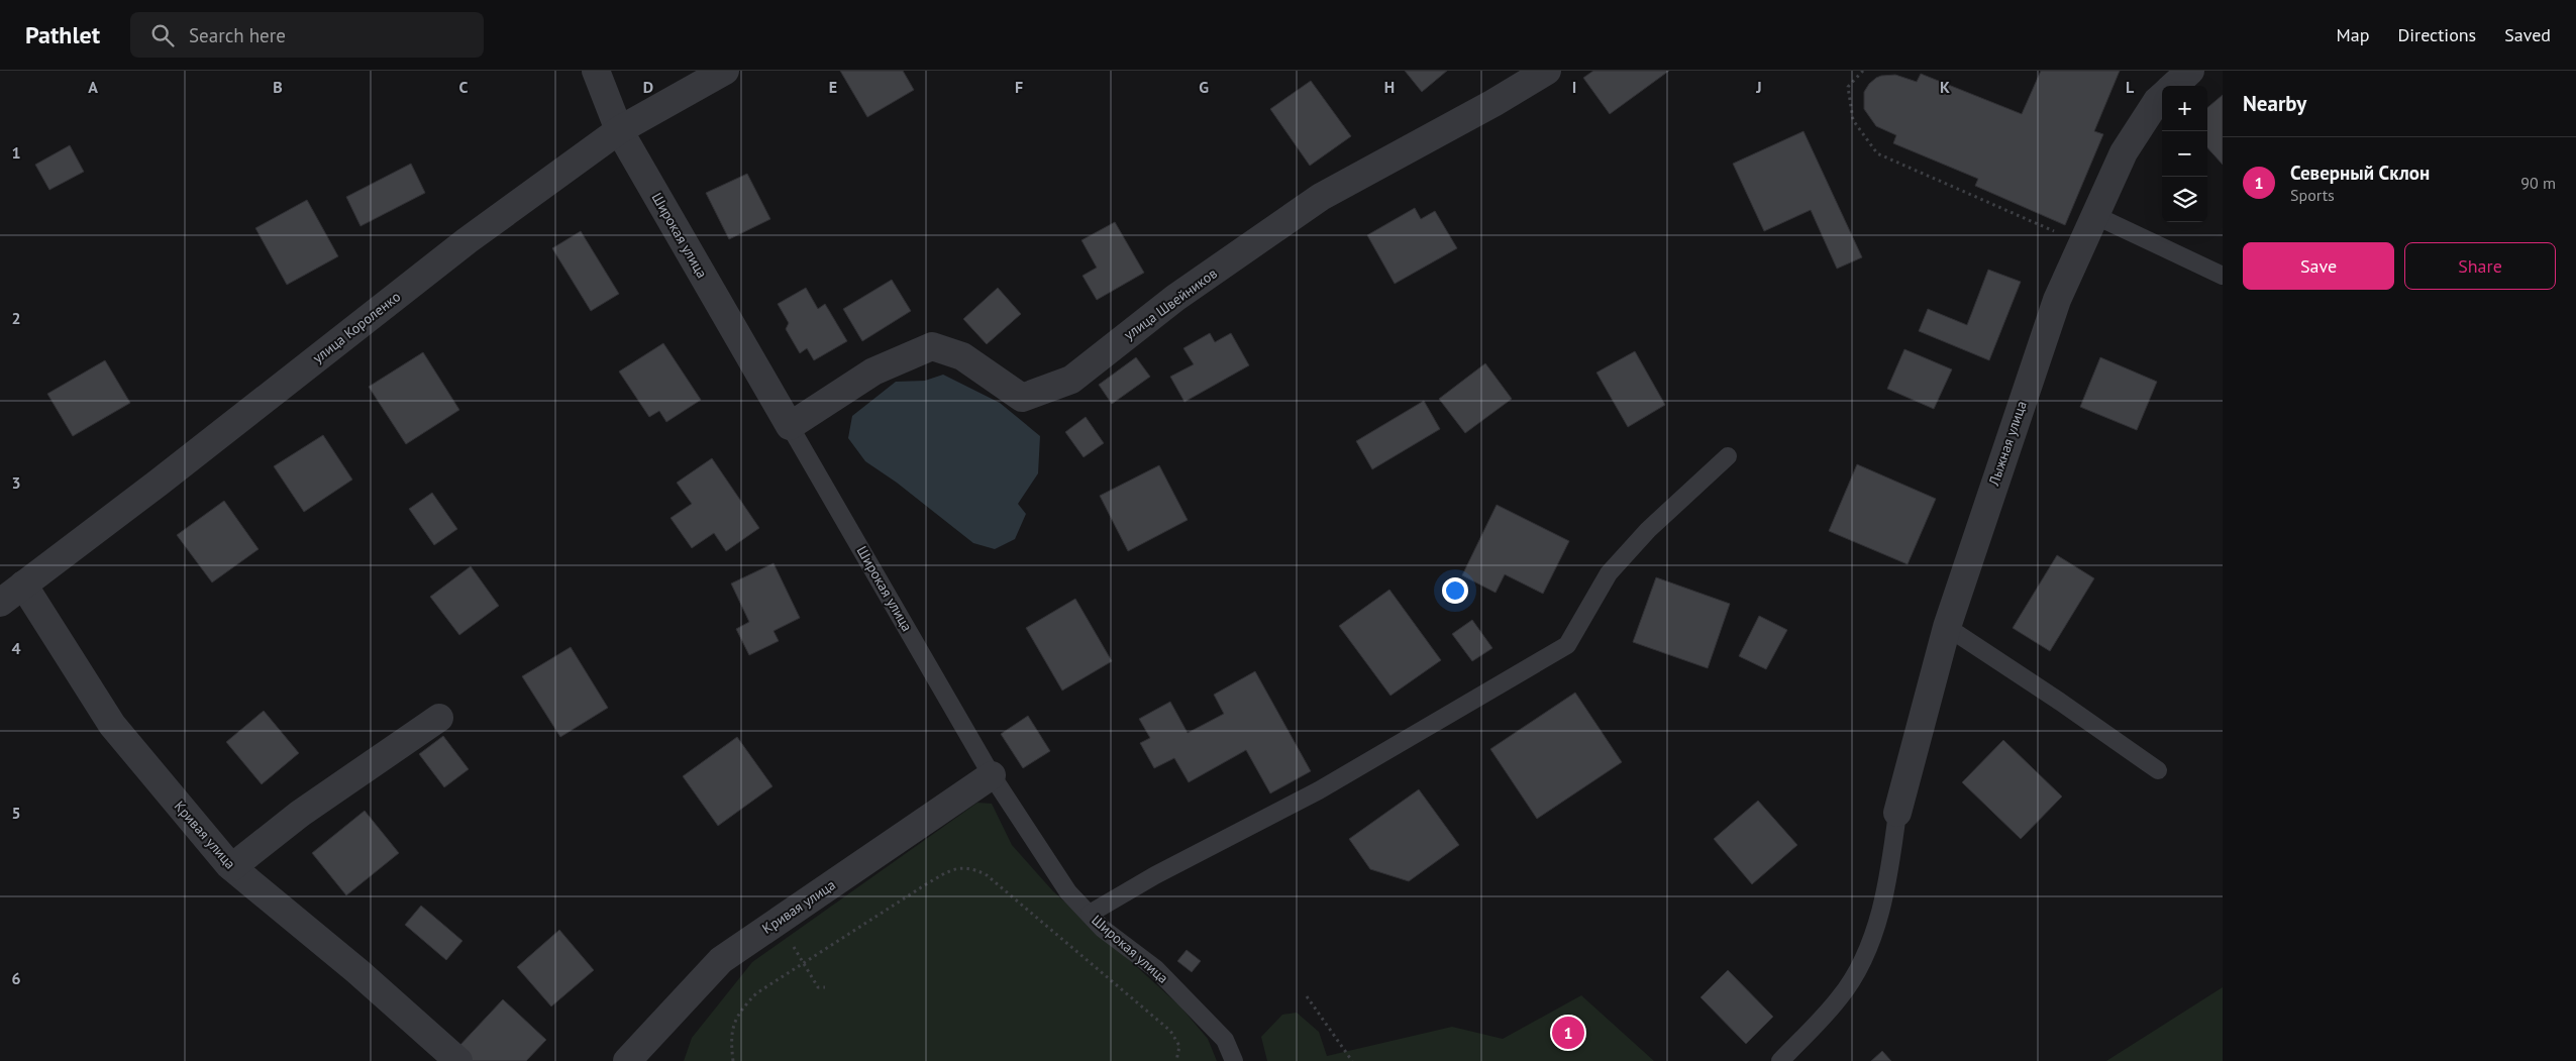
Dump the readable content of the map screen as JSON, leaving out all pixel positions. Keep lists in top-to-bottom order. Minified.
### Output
{"streets":{"street":["Широкая улица","улица Швейников","улица Короленко","Лыжная улица","Кривая улица"]},"crossings":[["Широкая улица","улица Швейников"],["Широкая улица","улица Короленко"],["Широкая улица","Кривая улица"],["улица Короленко","Кривая улица"]],"page":{"header":"Pathlet","search":"Search here","nav":["Map","Directions","Saved"],"heading":"Nearby","map_buttons":["+","−"],"list":[{"mark":"1","name":"Северный Склон","note":"Sports","value":"90 m"}],"buttons":["Save","Share"],"pins":"1"},"grid":{"columns":["A","B","C","D","E","F","G","H","I","J","K","L"],"rows":["1","2","3","4","5","6"]}}
